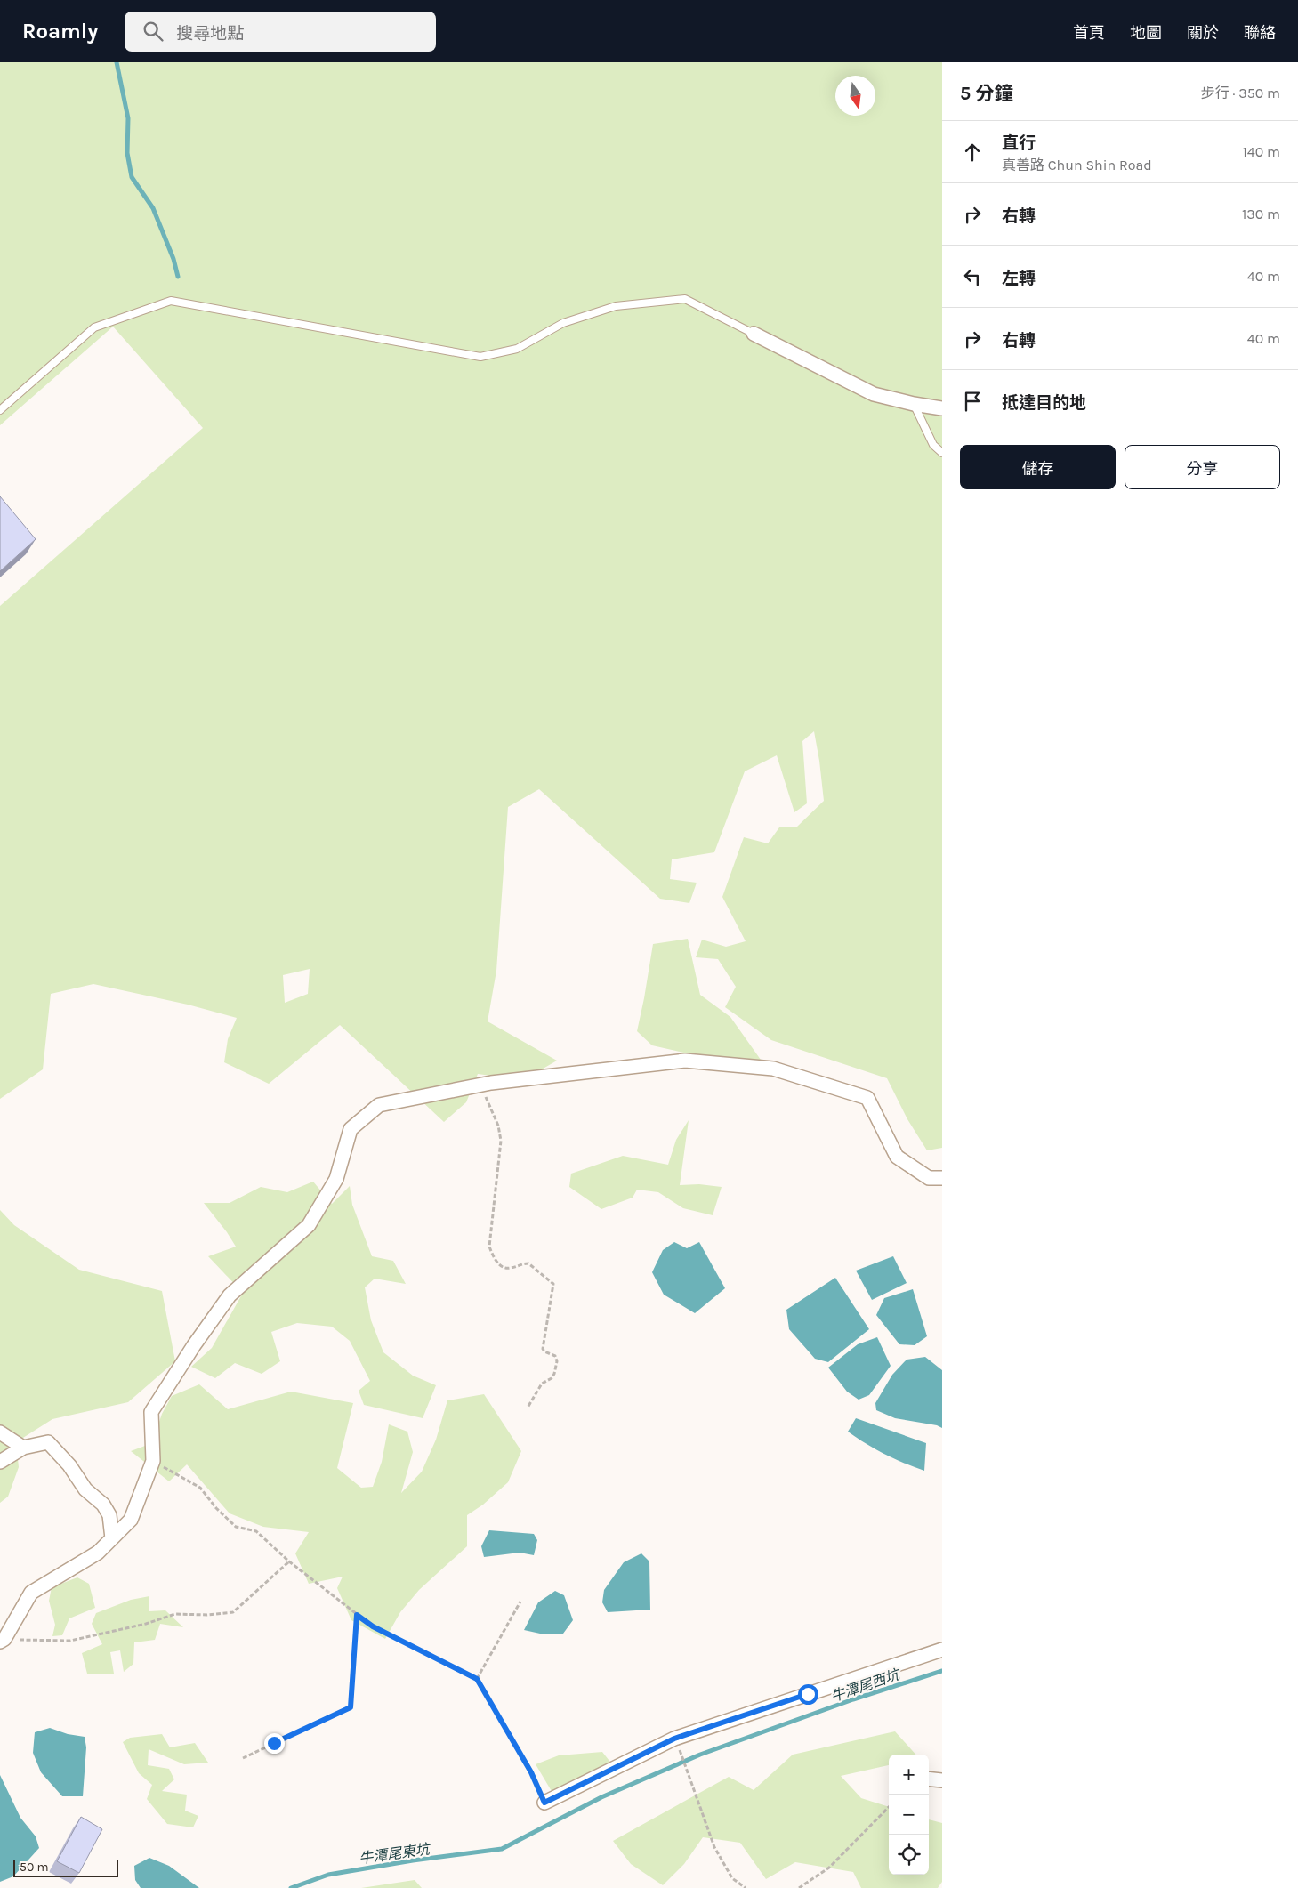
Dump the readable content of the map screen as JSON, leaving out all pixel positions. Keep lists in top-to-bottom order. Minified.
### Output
{"water":["牛潭尾西坑","牛潭尾東坑"],"scale_bar":"50 m","north":"bottom","page":{"header":"Roamly","search":"搜尋地點","nav":["首頁","地圖","關於","聯絡"],"heading":["5 分鐘","步行 · 350 m"],"list":[["直行","真善路 Chun Shin Road","140 m"],["右轉","130 m"],["左轉","40 m"],["右轉","40 m"],"抵達目的地"],"buttons":["儲存","分享"],"map_buttons":["+","−"],"scale":"50 m"}}
